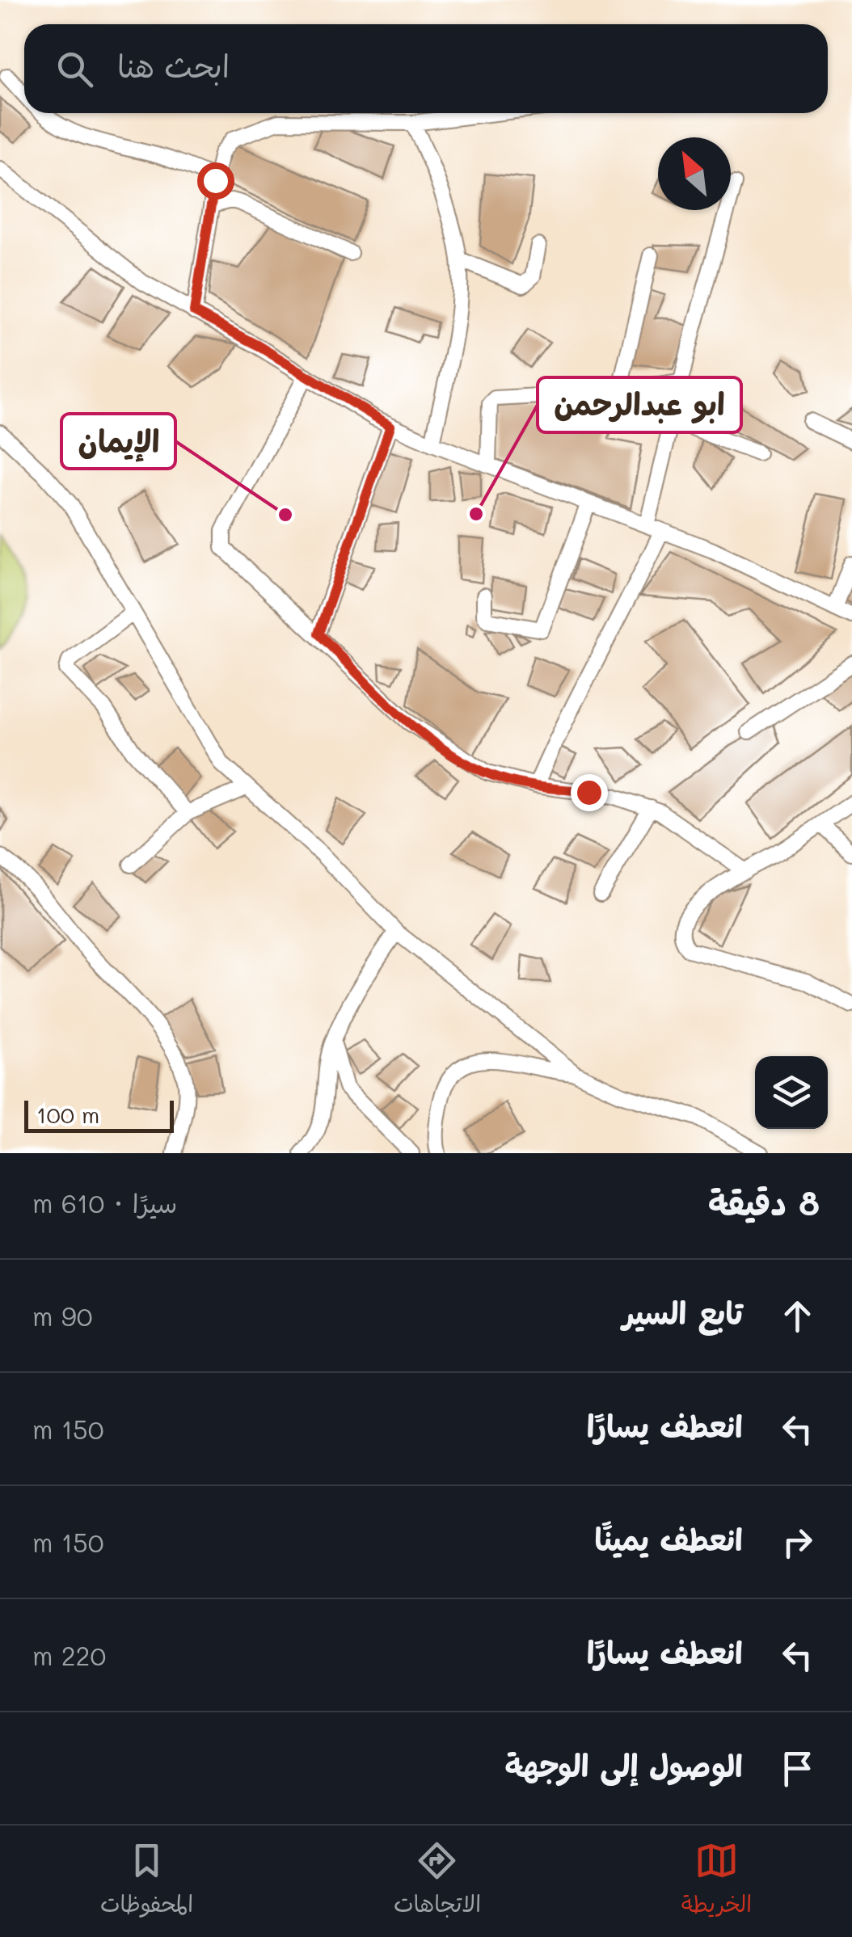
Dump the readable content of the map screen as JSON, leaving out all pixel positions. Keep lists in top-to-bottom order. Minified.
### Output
{"places":["ابو عبدالرحمن","الإيمان"],"scale_bar":"100 m","north":"top left","page":{"search":"ابحث هنا","scale":"100 m","heading":["8 دقيقة","سيرًا · 610 m"],"list":[["تابع السير","90 m"],["انعطف يسارًا","150 m"],["انعطف يمينًا","150 m"],["انعطف يسارًا","220 m"],"الوصول إلى الوجهة"],"nav":["الخريطة","الاتجاهات","المحفوظات"]}}
